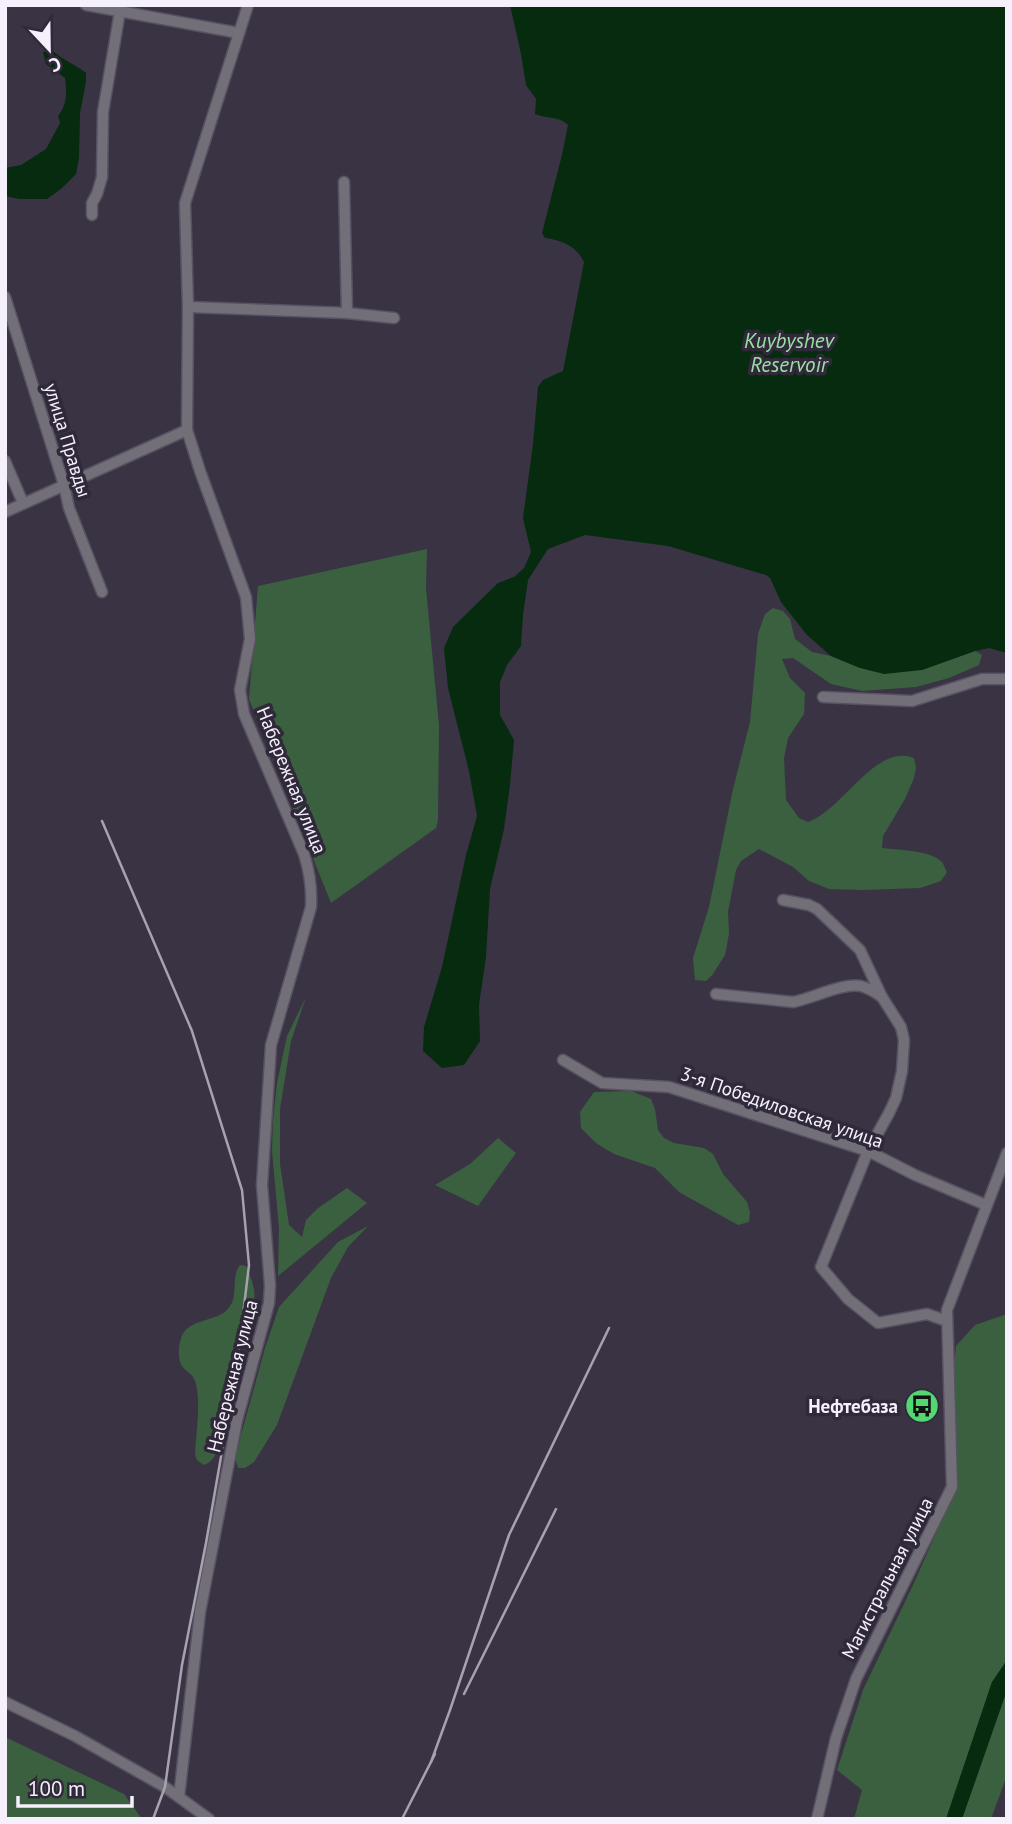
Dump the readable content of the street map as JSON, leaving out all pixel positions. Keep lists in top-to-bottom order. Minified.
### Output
{"streets":{"street":["улица Правды","Набережная улица","3-я Победиловская улица","Магистральная улица"]},"crossings":[["3-я Победиловская улица","Магистральная улица"]],"water":["Kuybyshev Reservoir"],"places":{"bus stop":["Нефтебаза"]},"scale_bar":"100 m","north":"bottom"}
